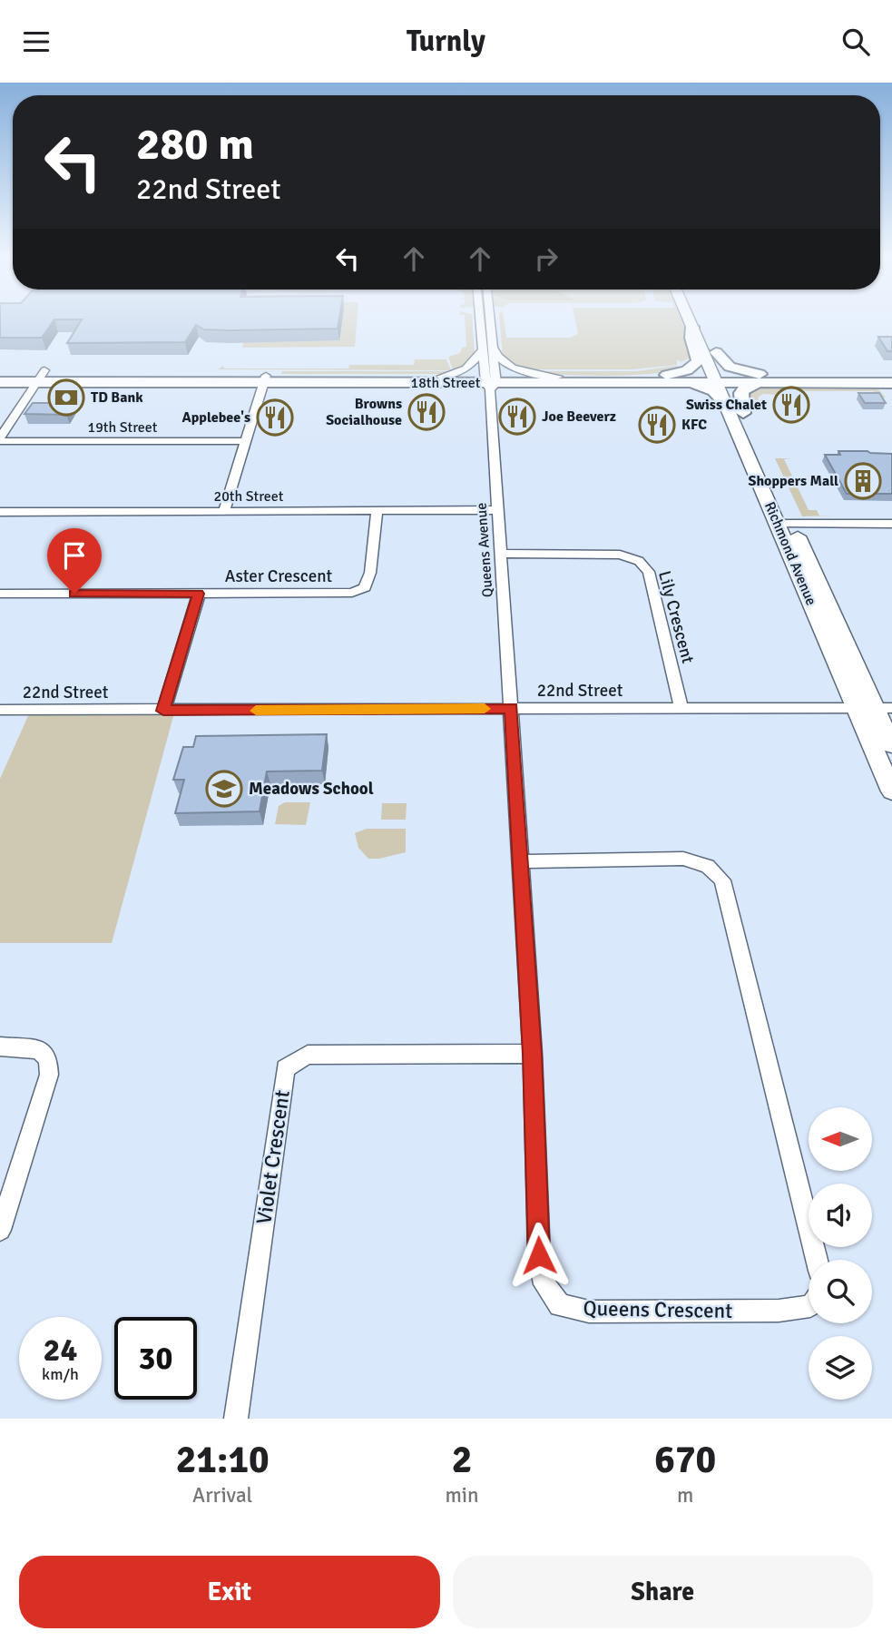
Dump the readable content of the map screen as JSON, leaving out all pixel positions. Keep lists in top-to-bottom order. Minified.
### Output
{"streets":{"main road":["18th Street","Richmond Avenue"],"street":["19th Street","20th Street","Queens Avenue","Aster Crescent","Lily Crescent","22nd Street","Violet Crescent","Queens Crescent"]},"crossings":[["18th Street","Queens Avenue"],["18th Street","Richmond Avenue"],["20th Street","Queens Avenue"],["20th Street","Aster Crescent"],["Queens Avenue","Lily Crescent"],["Queens Avenue","22nd Street"],["Queens Avenue","Queens Crescent"],["Richmond Avenue","22nd Street"],["Lily Crescent","22nd Street"],["22nd Street","Queens Crescent"],["Violet Crescent","Queens Crescent"]],"places":{"bank":["TD Bank"],"restaurant":["Swiss Chalet","Browns Socialhouse","Joe Beeverz","Applebee's","KFC"],"building":["Shoppers Mall"],"school or university":["Meadows School"]},"north":"left","page":{"header":"Turnly","turn":["280 m","22nd Street"],"speed":"24 km/h","limit":"30","eta":["21:10","Arrival","2","min","670","m"],"buttons":["Exit","Share"]}}
